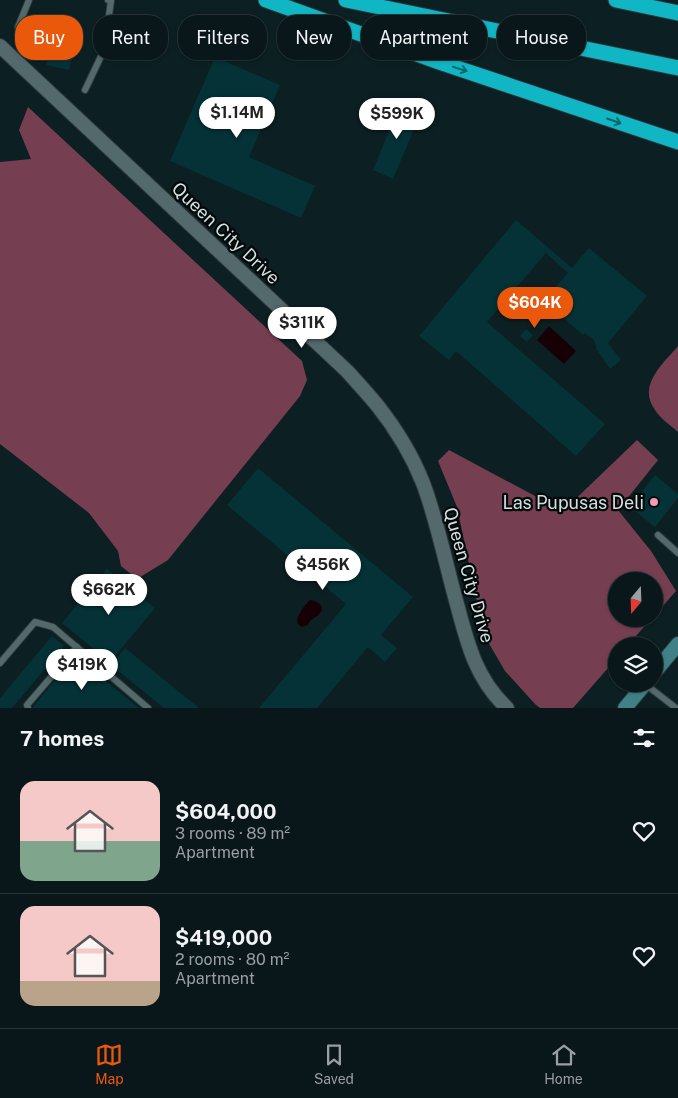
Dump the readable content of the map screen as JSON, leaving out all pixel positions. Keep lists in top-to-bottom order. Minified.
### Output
{"streets":{"street":["Queen City Drive"]},"places":["Las Pupusas Deli"],"north":"bottom","page":{"chip":["Buy","Rent","Filters","New","Apartment","House"],"price":["$1.14M","$599K","$604K","$311K","$456K","$662K","$419K"],"heading":"7 homes","list":[{"name":"$604,000","note":"3 rooms · 89 m² · Apartment"},{"name":"$419,000","note":"2 rooms · 80 m² · Apartment"}],"tabs":["Map","Saved","Home"]}}
